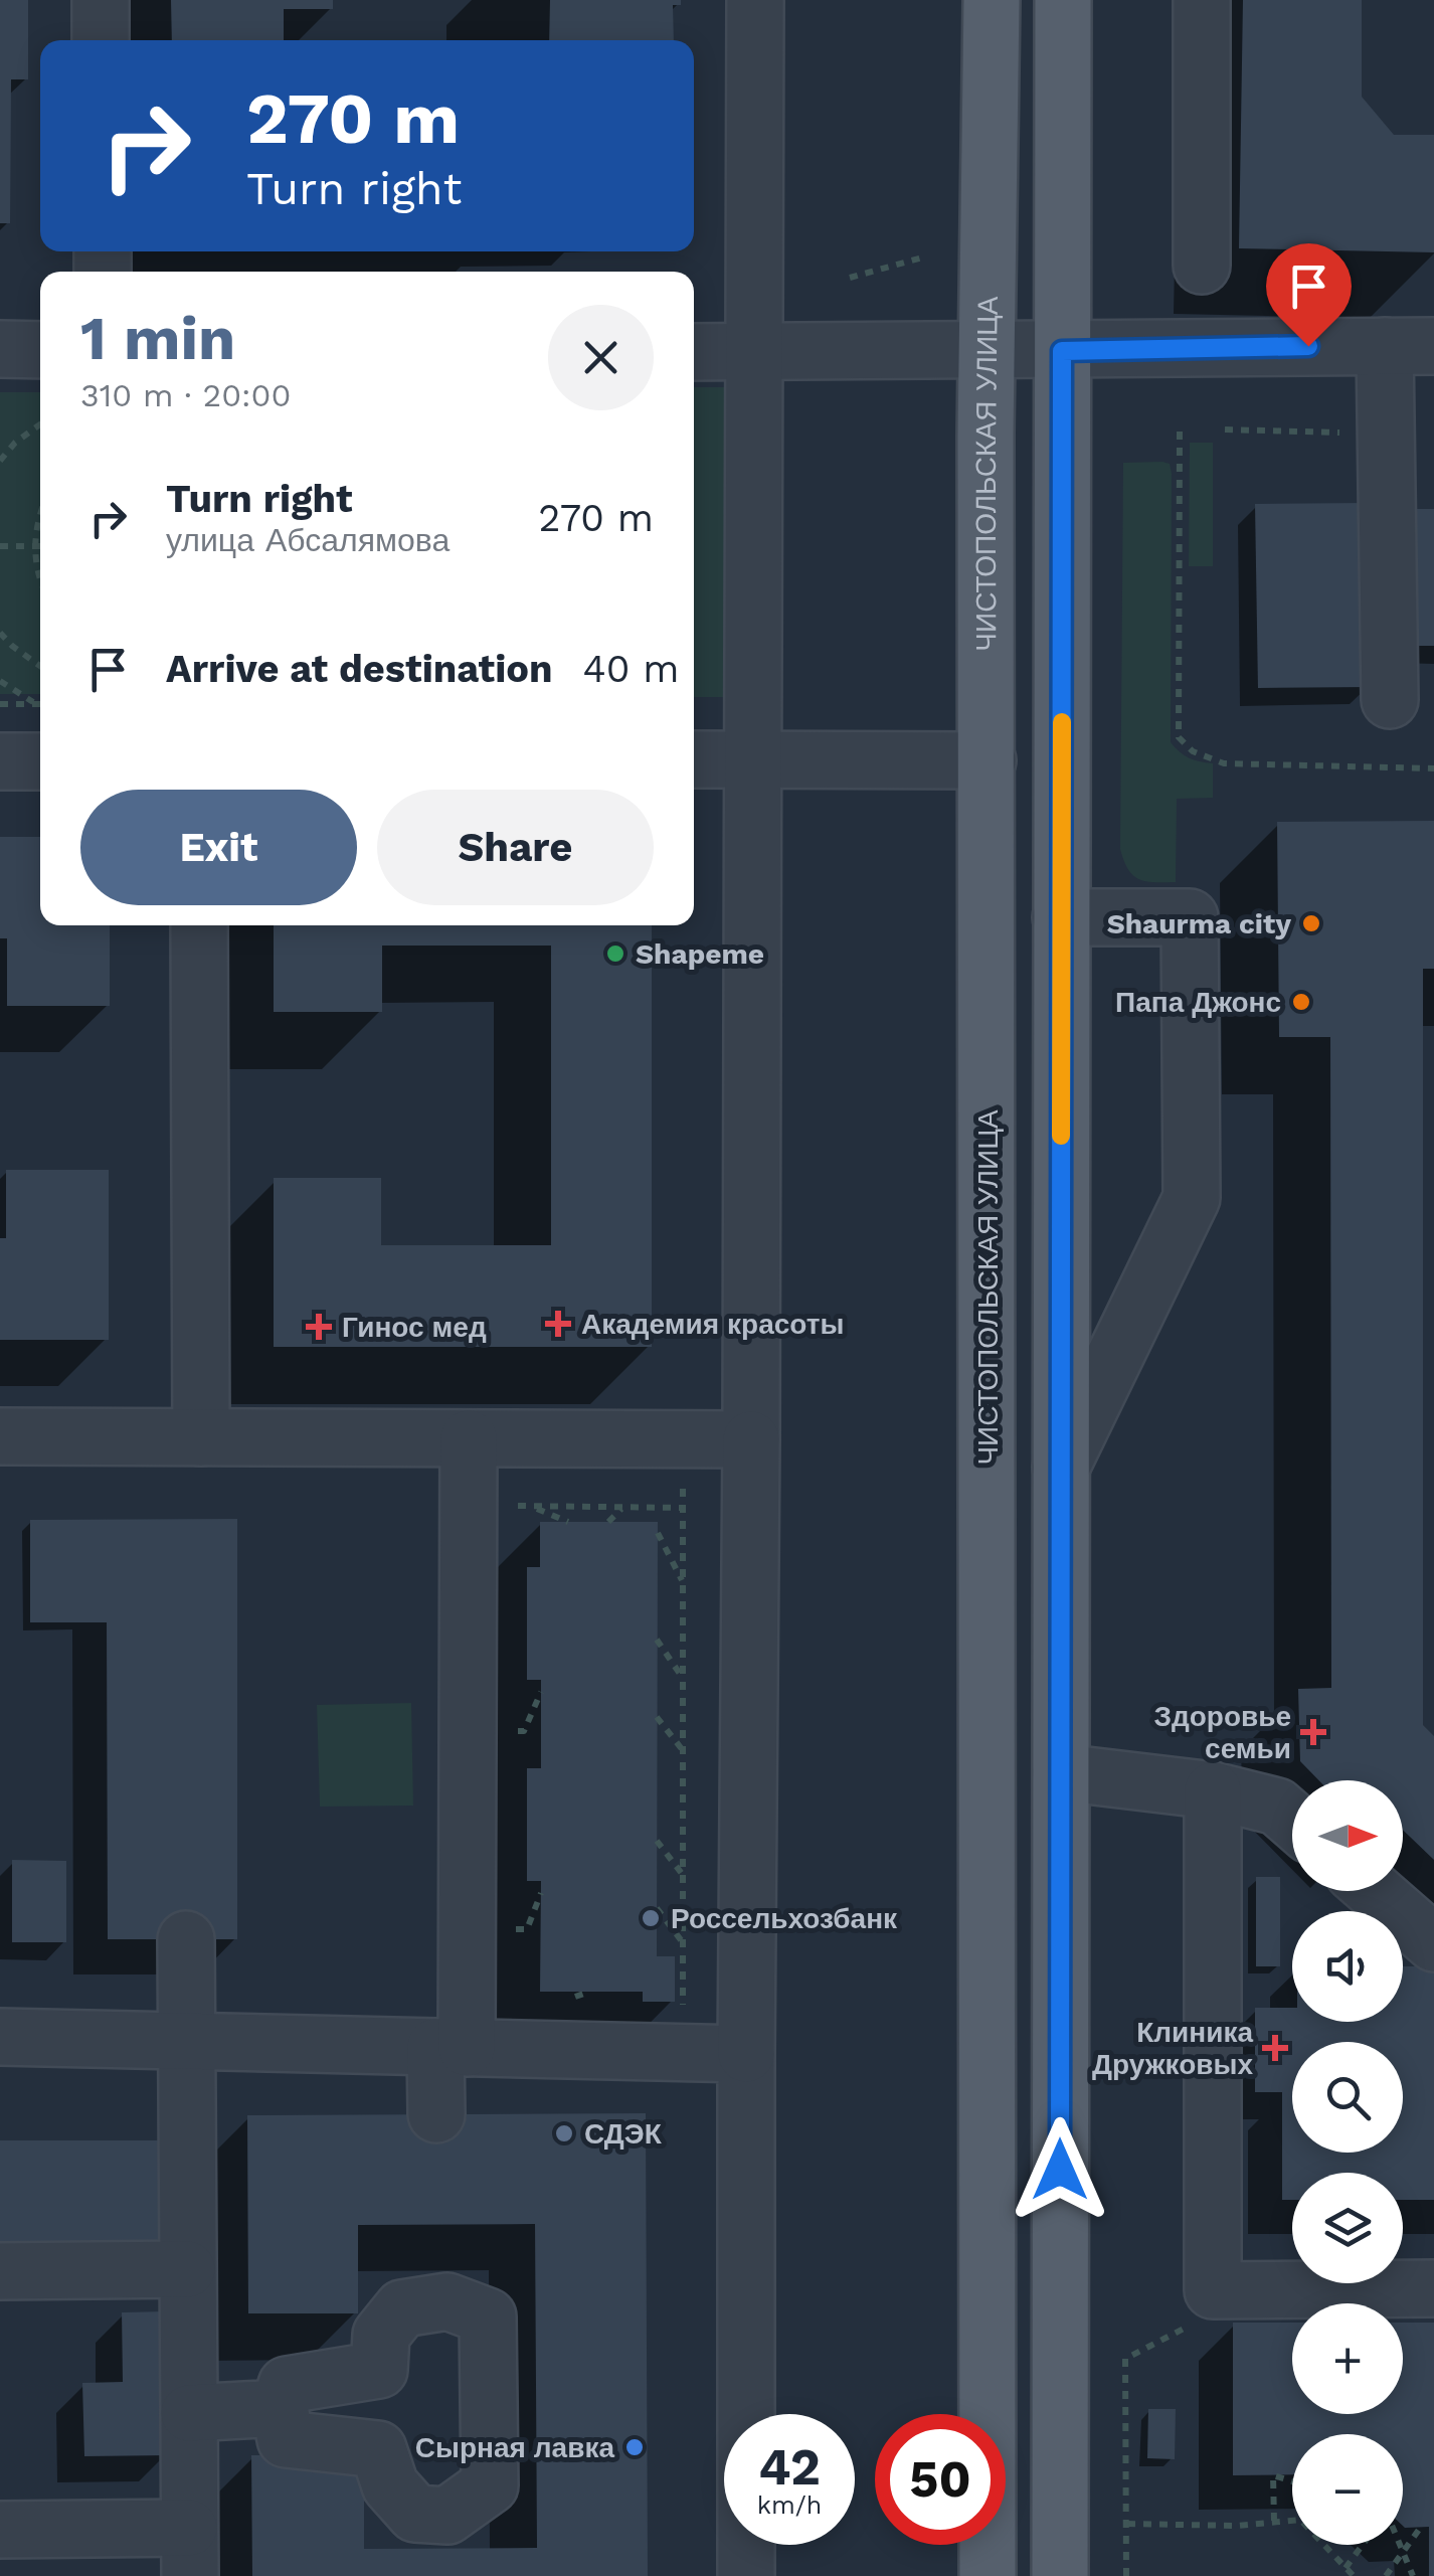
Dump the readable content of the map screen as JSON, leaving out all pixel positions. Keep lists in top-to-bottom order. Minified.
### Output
{"streets":{"main road":["ЧИСТОПОЛЬСКАЯ УЛИЦА"]},"places":{"other":["Shaurma city","Shapeme","Папа Джонс","Россельхозбанк","СДЭК","Сырная лавка"],"health":["Академия красоты","Гинос мед","Здоровье семьи","Клиника Дружковых"]},"north":"right","page":{"turn":["270 m","Turn right"],"heading":["1 min","310 m · 20:00"],"list":[{"name":"Turn right","note":"улица Абсалямова","value":"270 m"},{"name":"Arrive at destination","value":"40 m"}],"buttons":["Exit","Share"],"map_buttons":["+","−"],"speed":"42 km/h","limit":"50"}}
